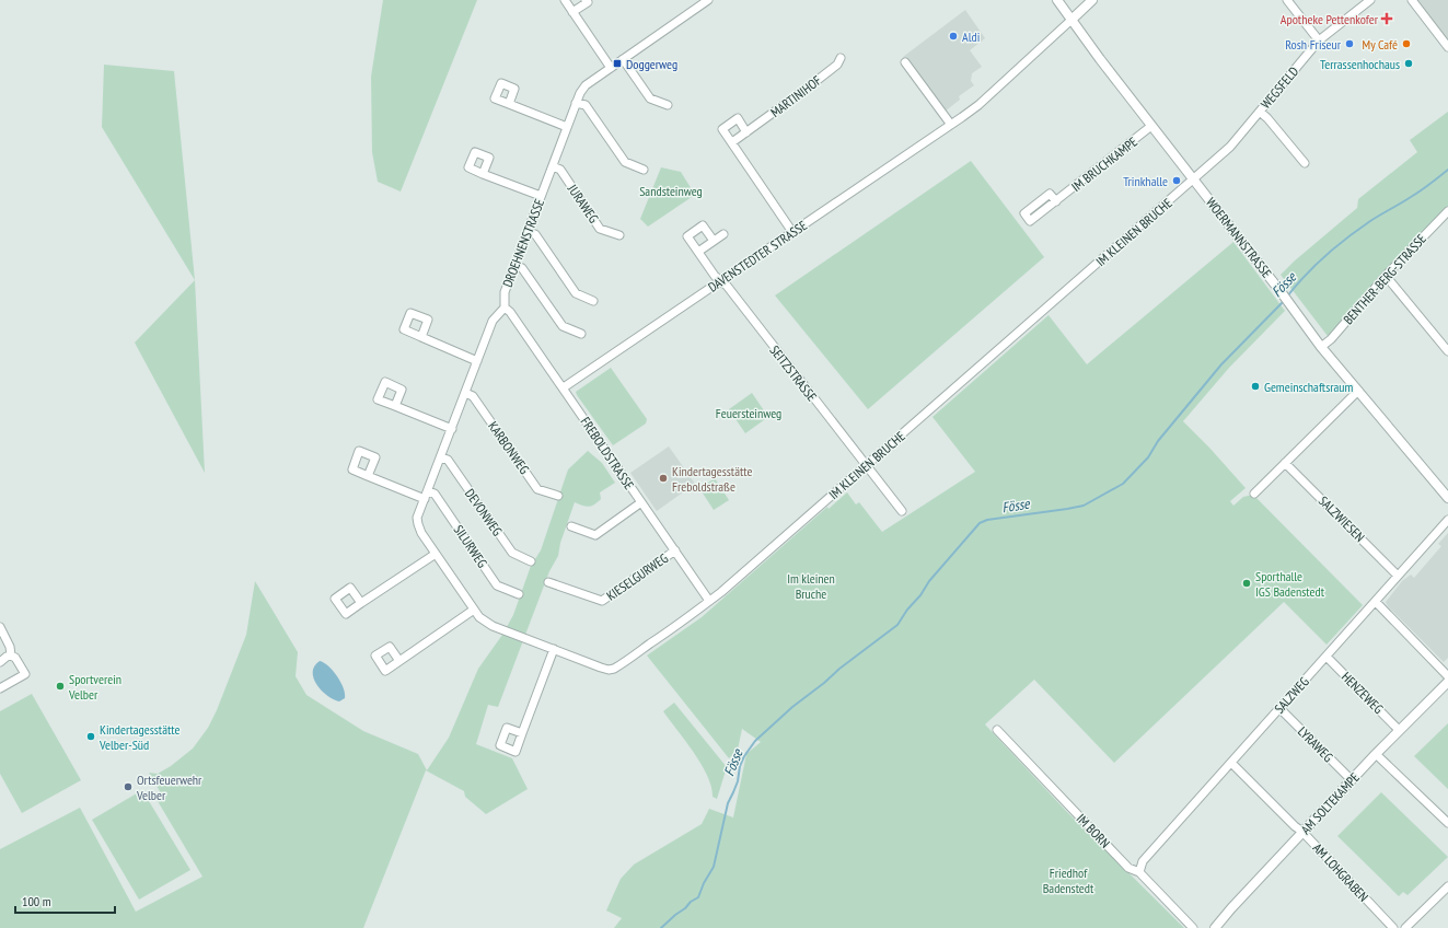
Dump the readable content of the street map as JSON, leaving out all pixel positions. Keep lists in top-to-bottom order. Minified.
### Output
{"streets":{"street":["WEGSFELD","MARTINIHOF","IM BRUCHKAMPE","JURAWEG","IM KLEINEN BRUCHE","WOERMANNSTRASSE","DROEHNENSTRASSE","DAVENSTEDTER STRASSE","BENTHER-BERG-STRASSE","SEITZSTRASSE","KARBONWEG","FREBOLDSTRASSE","DEVONWEG","SALZWIESEN","SILURWEG","KIESELGURWEG","HENZEWEG","SALZWEG","LYRAWEG","AM SOLTEKAMPE","IM BORN","AM LOHGRABEN"]},"crossings":[["WEGSFELD","IM KLEINEN BRUCHE"],["WEGSFELD","WOERMANNSTRASSE"],["IM BRUCHKAMPE","WOERMANNSTRASSE"],["JURAWEG","DROEHNENSTRASSE"],["IM KLEINEN BRUCHE","WOERMANNSTRASSE"],["IM KLEINEN BRUCHE","SEITZSTRASSE"],["IM KLEINEN BRUCHE","FREBOLDSTRASSE"],["WOERMANNSTRASSE","DAVENSTEDTER STRASSE"],["WOERMANNSTRASSE","BENTHER-BERG-STRASSE"],["DROEHNENSTRASSE","FREBOLDSTRASSE"],["DAVENSTEDTER STRASSE","SEITZSTRASSE"],["DAVENSTEDTER STRASSE","FREBOLDSTRASSE"],["FREBOLDSTRASSE","KIESELGURWEG"],["SALZWIESEN","SALZWEG"],["HENZEWEG","SALZWEG"],["HENZEWEG","AM SOLTEKAMPE"],["SALZWEG","LYRAWEG"],["SALZWEG","IM BORN"],["SALZWEG","AM LOHGRABEN"],["LYRAWEG","AM SOLTEKAMPE"],["AM SOLTEKAMPE","AM LOHGRABEN"]],"water":["Fösse"],"parks":["Sandsteinweg","Feuersteinweg","Im kleinen Bruche","Friedhof Badenstedt"],"places":{"health":["Apotheke Pettenkofer"],"other":["Aldi","Rosh Friseur","My Café","Terrassenhochaus","Trinkhalle","Gemeinschaftsraum","Kindertagesstätte Freboldstraße","Sporthalle IGS Badenstedt","Sportverein Velber","Kindertagesstätte Velber-Süd","Ortsfeuerwehr Velber"],"transit":["Doggerweg"]},"scale_bar":"100 m"}
